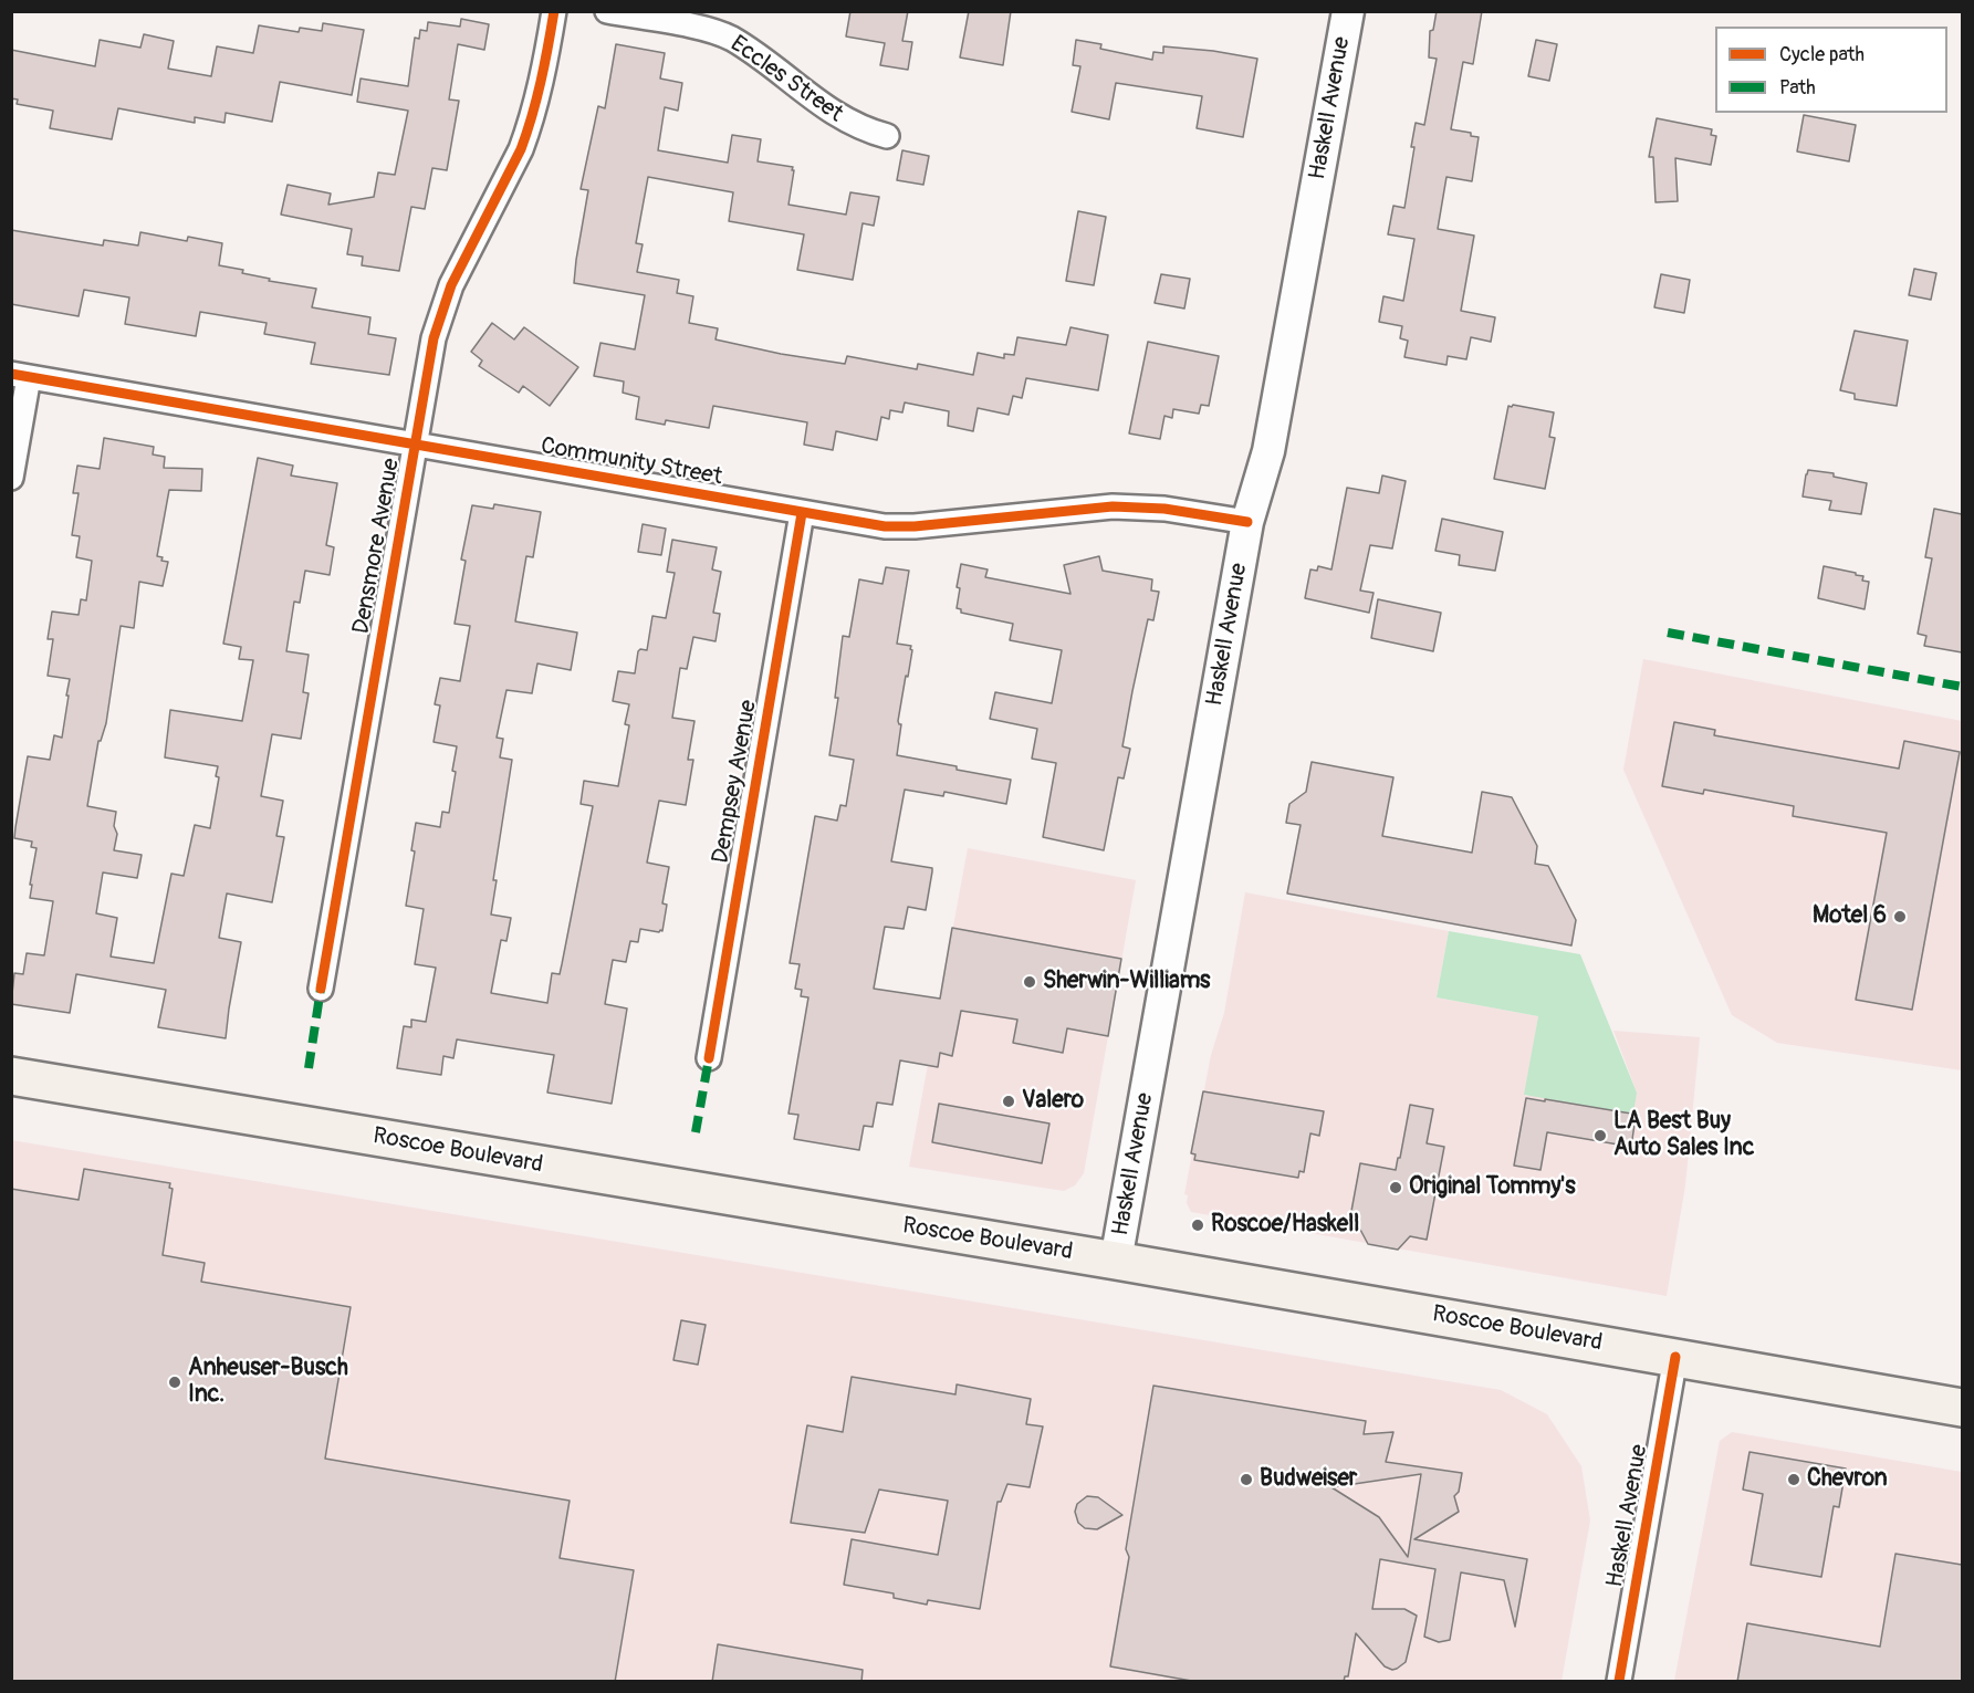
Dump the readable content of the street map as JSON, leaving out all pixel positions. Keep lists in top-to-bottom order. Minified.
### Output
{"streets":{"main road":["Haskell Avenue","Roscoe Boulevard"],"street":["Eccles Street","Community Street","Densmore Avenue","Dempsey Avenue"]},"crossings":[["Haskell Avenue","Community Street"],["Haskell Avenue","Roscoe Boulevard"],["Community Street","Densmore Avenue"],["Community Street","Dempsey Avenue"]],"places":["Motel 6","Sherwin-Williams","Valero","LA Best Buy Auto Sales Inc","Original Tommy's","Roscoe/Haskell","Anheuser-Busch Inc.","Budweiser","Chevron"],"legend":["Cycle path","Path"]}
